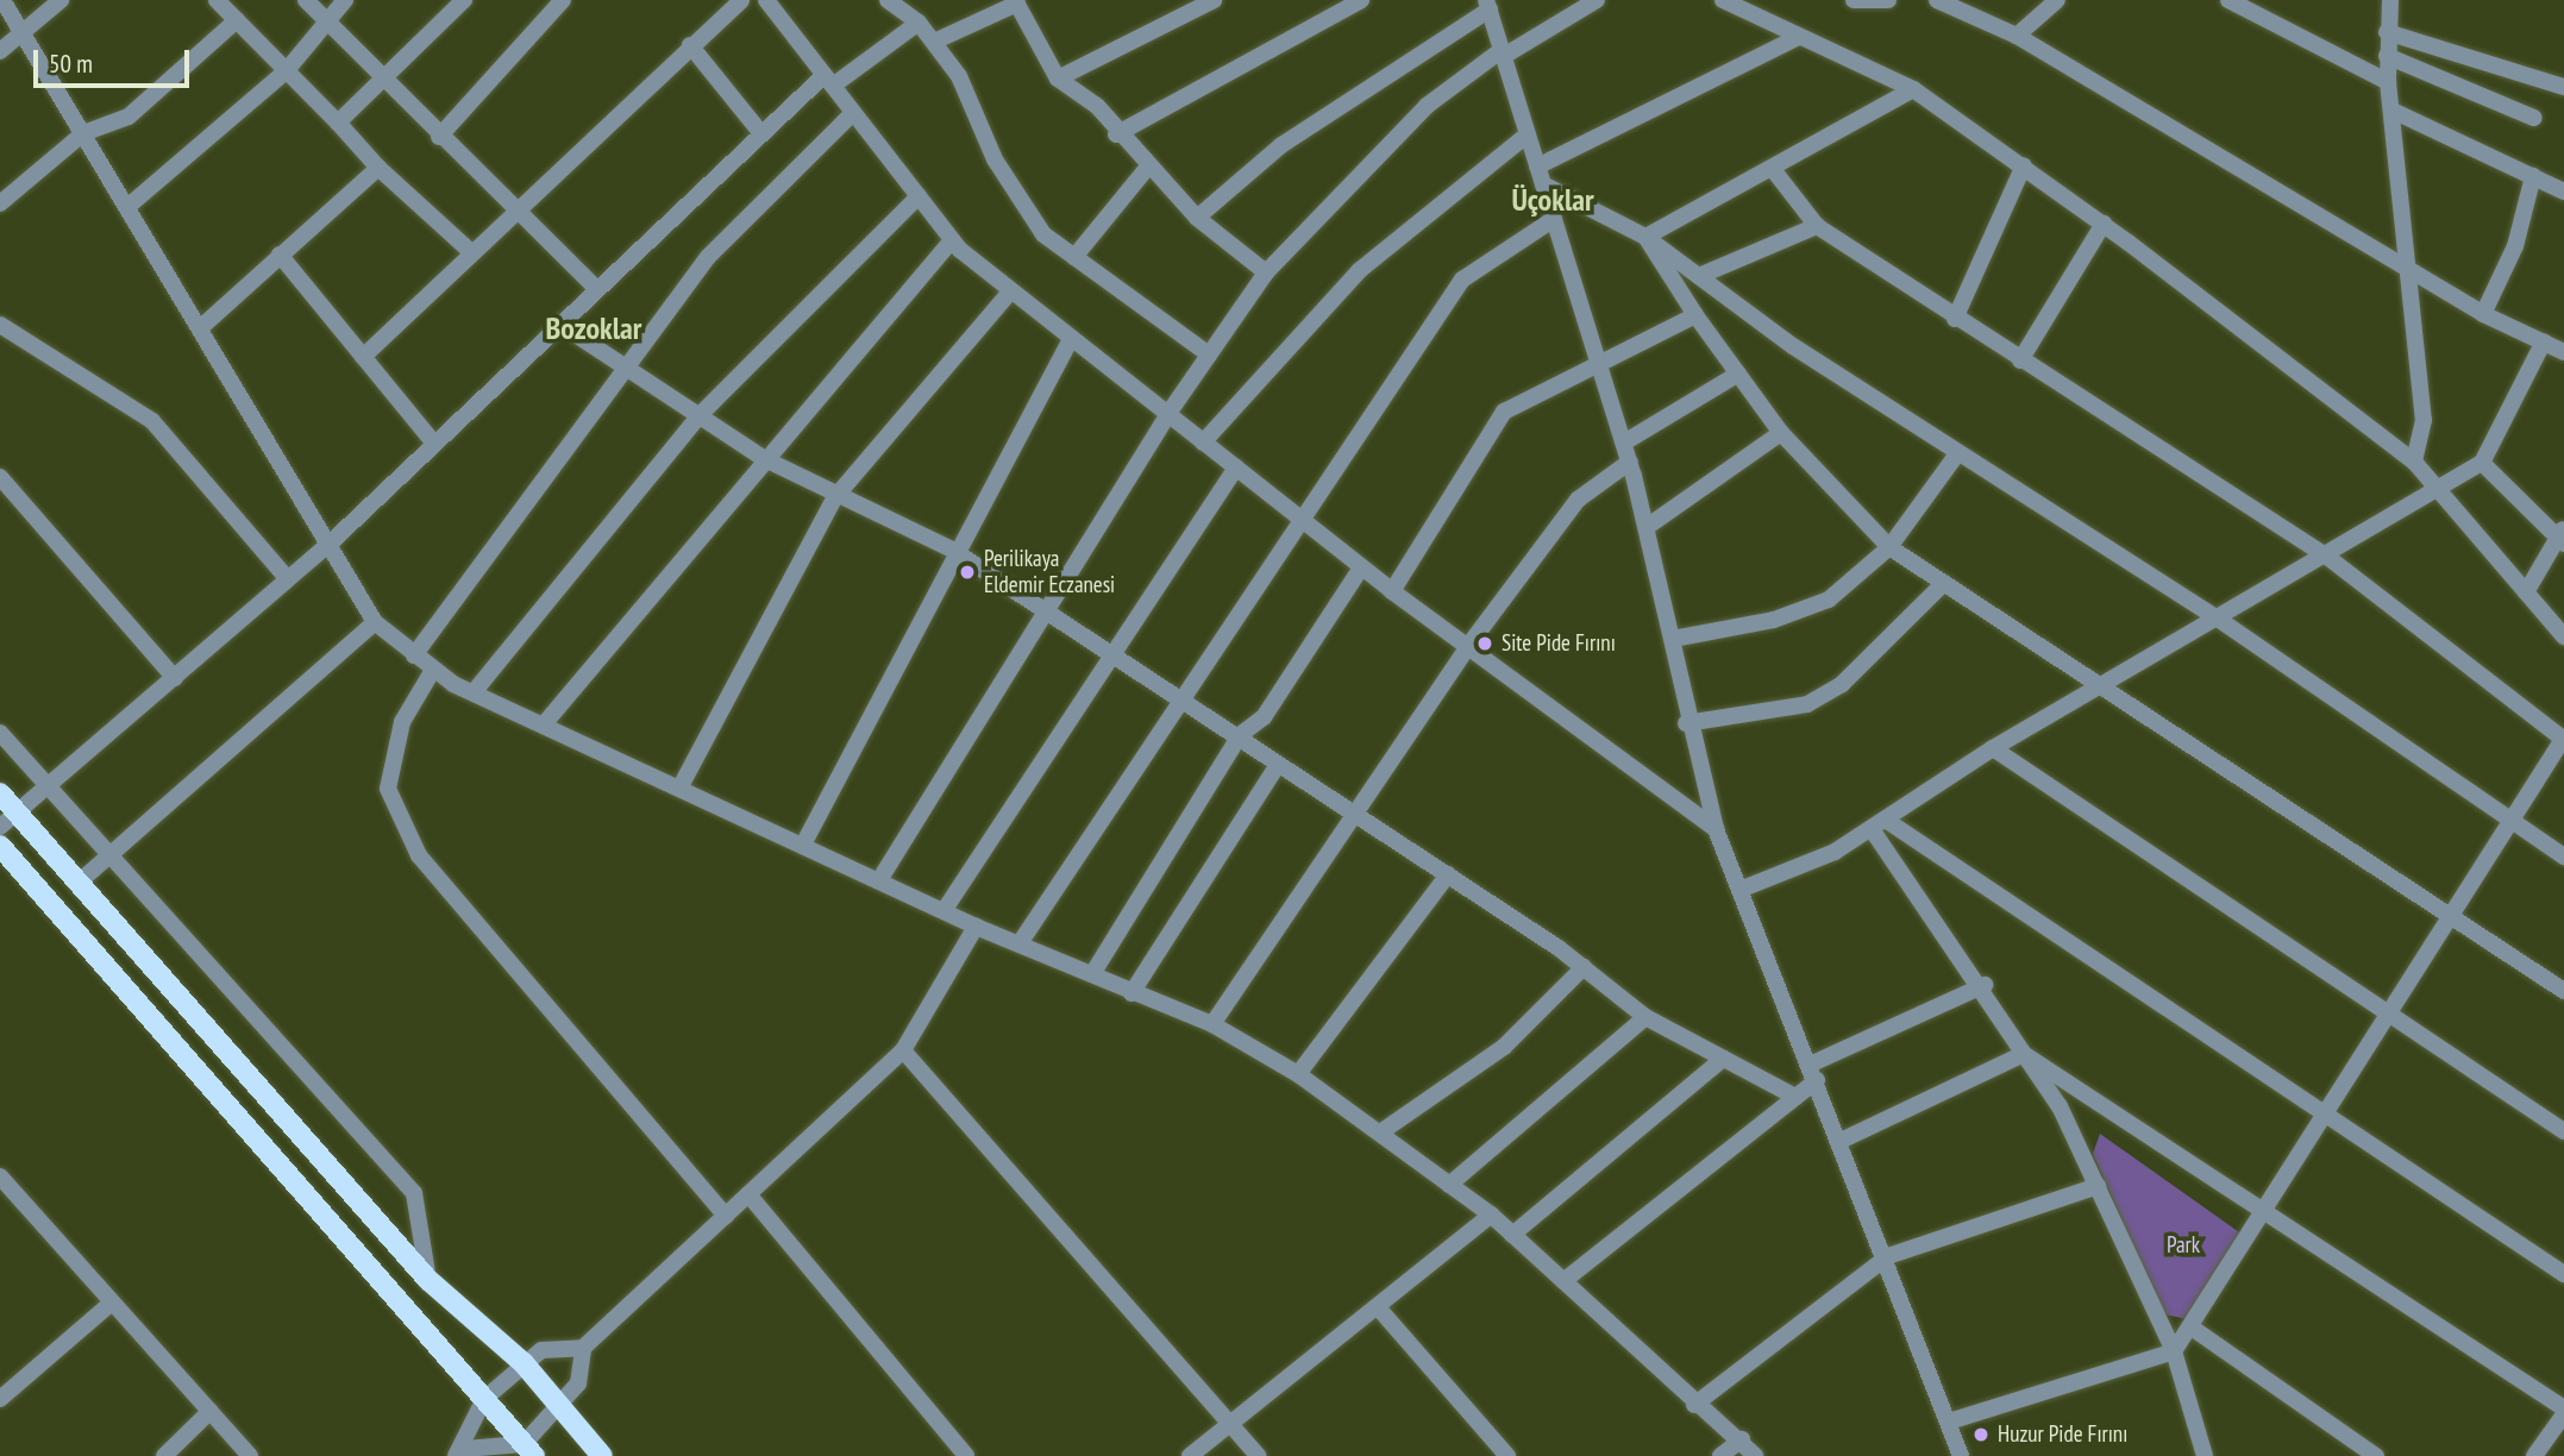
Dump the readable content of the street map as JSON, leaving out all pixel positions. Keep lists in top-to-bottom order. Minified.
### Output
{"districts":["Üçoklar","Bozoklar"],"parks":["Park"],"places":["Perilikaya Eldemir Eczanesi","Site Pide Fırını","Huzur Pide Fırını"],"scale_bar":"50 m"}
